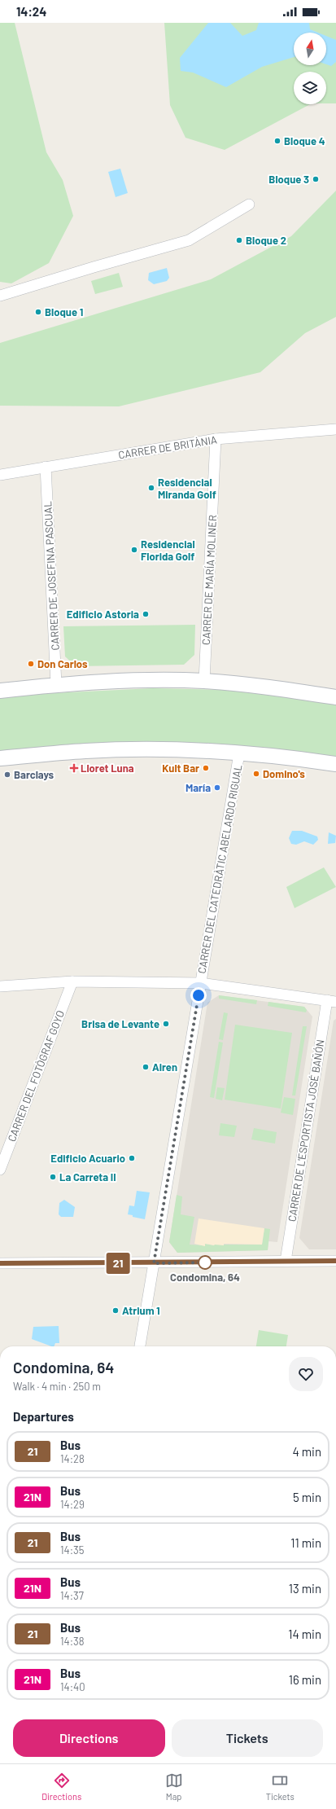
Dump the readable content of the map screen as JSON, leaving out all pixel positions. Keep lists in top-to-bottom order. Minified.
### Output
{"streets":{"street":["CARRER DE BRITÀNIA","CARRER DE JOSEFINA PASCUAL","CARRER DE MARÍA MOLINER","CARRER DEL CATEDRÀTIC ABELARDO RIGUAL","CARRER DEL FOTÒGRAF GOYO","CARRER DE L'ESPORTISTA JOSÉ BAÑÓN"]},"crossings":[["CARRER DE BRITÀNIA","CARRER DE JOSEFINA PASCUAL"],["CARRER DE BRITÀNIA","CARRER DE MARÍA MOLINER"]],"places":{"other":["Bloque 4","Bloque 3","Bloque 2","Bloque 1","Residencial Miranda Golf","Residencial Florida Golf","Edificio Astoria","Don Carlos","Kult Bar","Domino's","Barclays","María","Brisa de Levante","Airen","Edificio Acuario","La Carreta II","Condomina, 64","Atrium 1"],"health":["Lloret Luna"]},"lines":["bus line 21"],"north":"top","page":{"status":"14:24","on_map":"21","heading":[["Condomina, 64","Walk · 4 min · 250 m"],"Departures"],"list":[{"mark":"21","name":"Bus","note":"14:28","value":"4 min"},{"mark":"21N","name":"Bus","note":"14:29","value":"5 min"},{"mark":"21","name":"Bus","note":"14:35","value":"11 min"},{"mark":"21N","name":"Bus","note":"14:37","value":"13 min"},{"mark":"21","name":"Bus","note":"14:38","value":"14 min"},{"mark":"21N","name":"Bus","note":"14:40","value":"16 min"}],"buttons":["Directions","Tickets"],"tabs":["Directions","Map","Tickets"]}}
